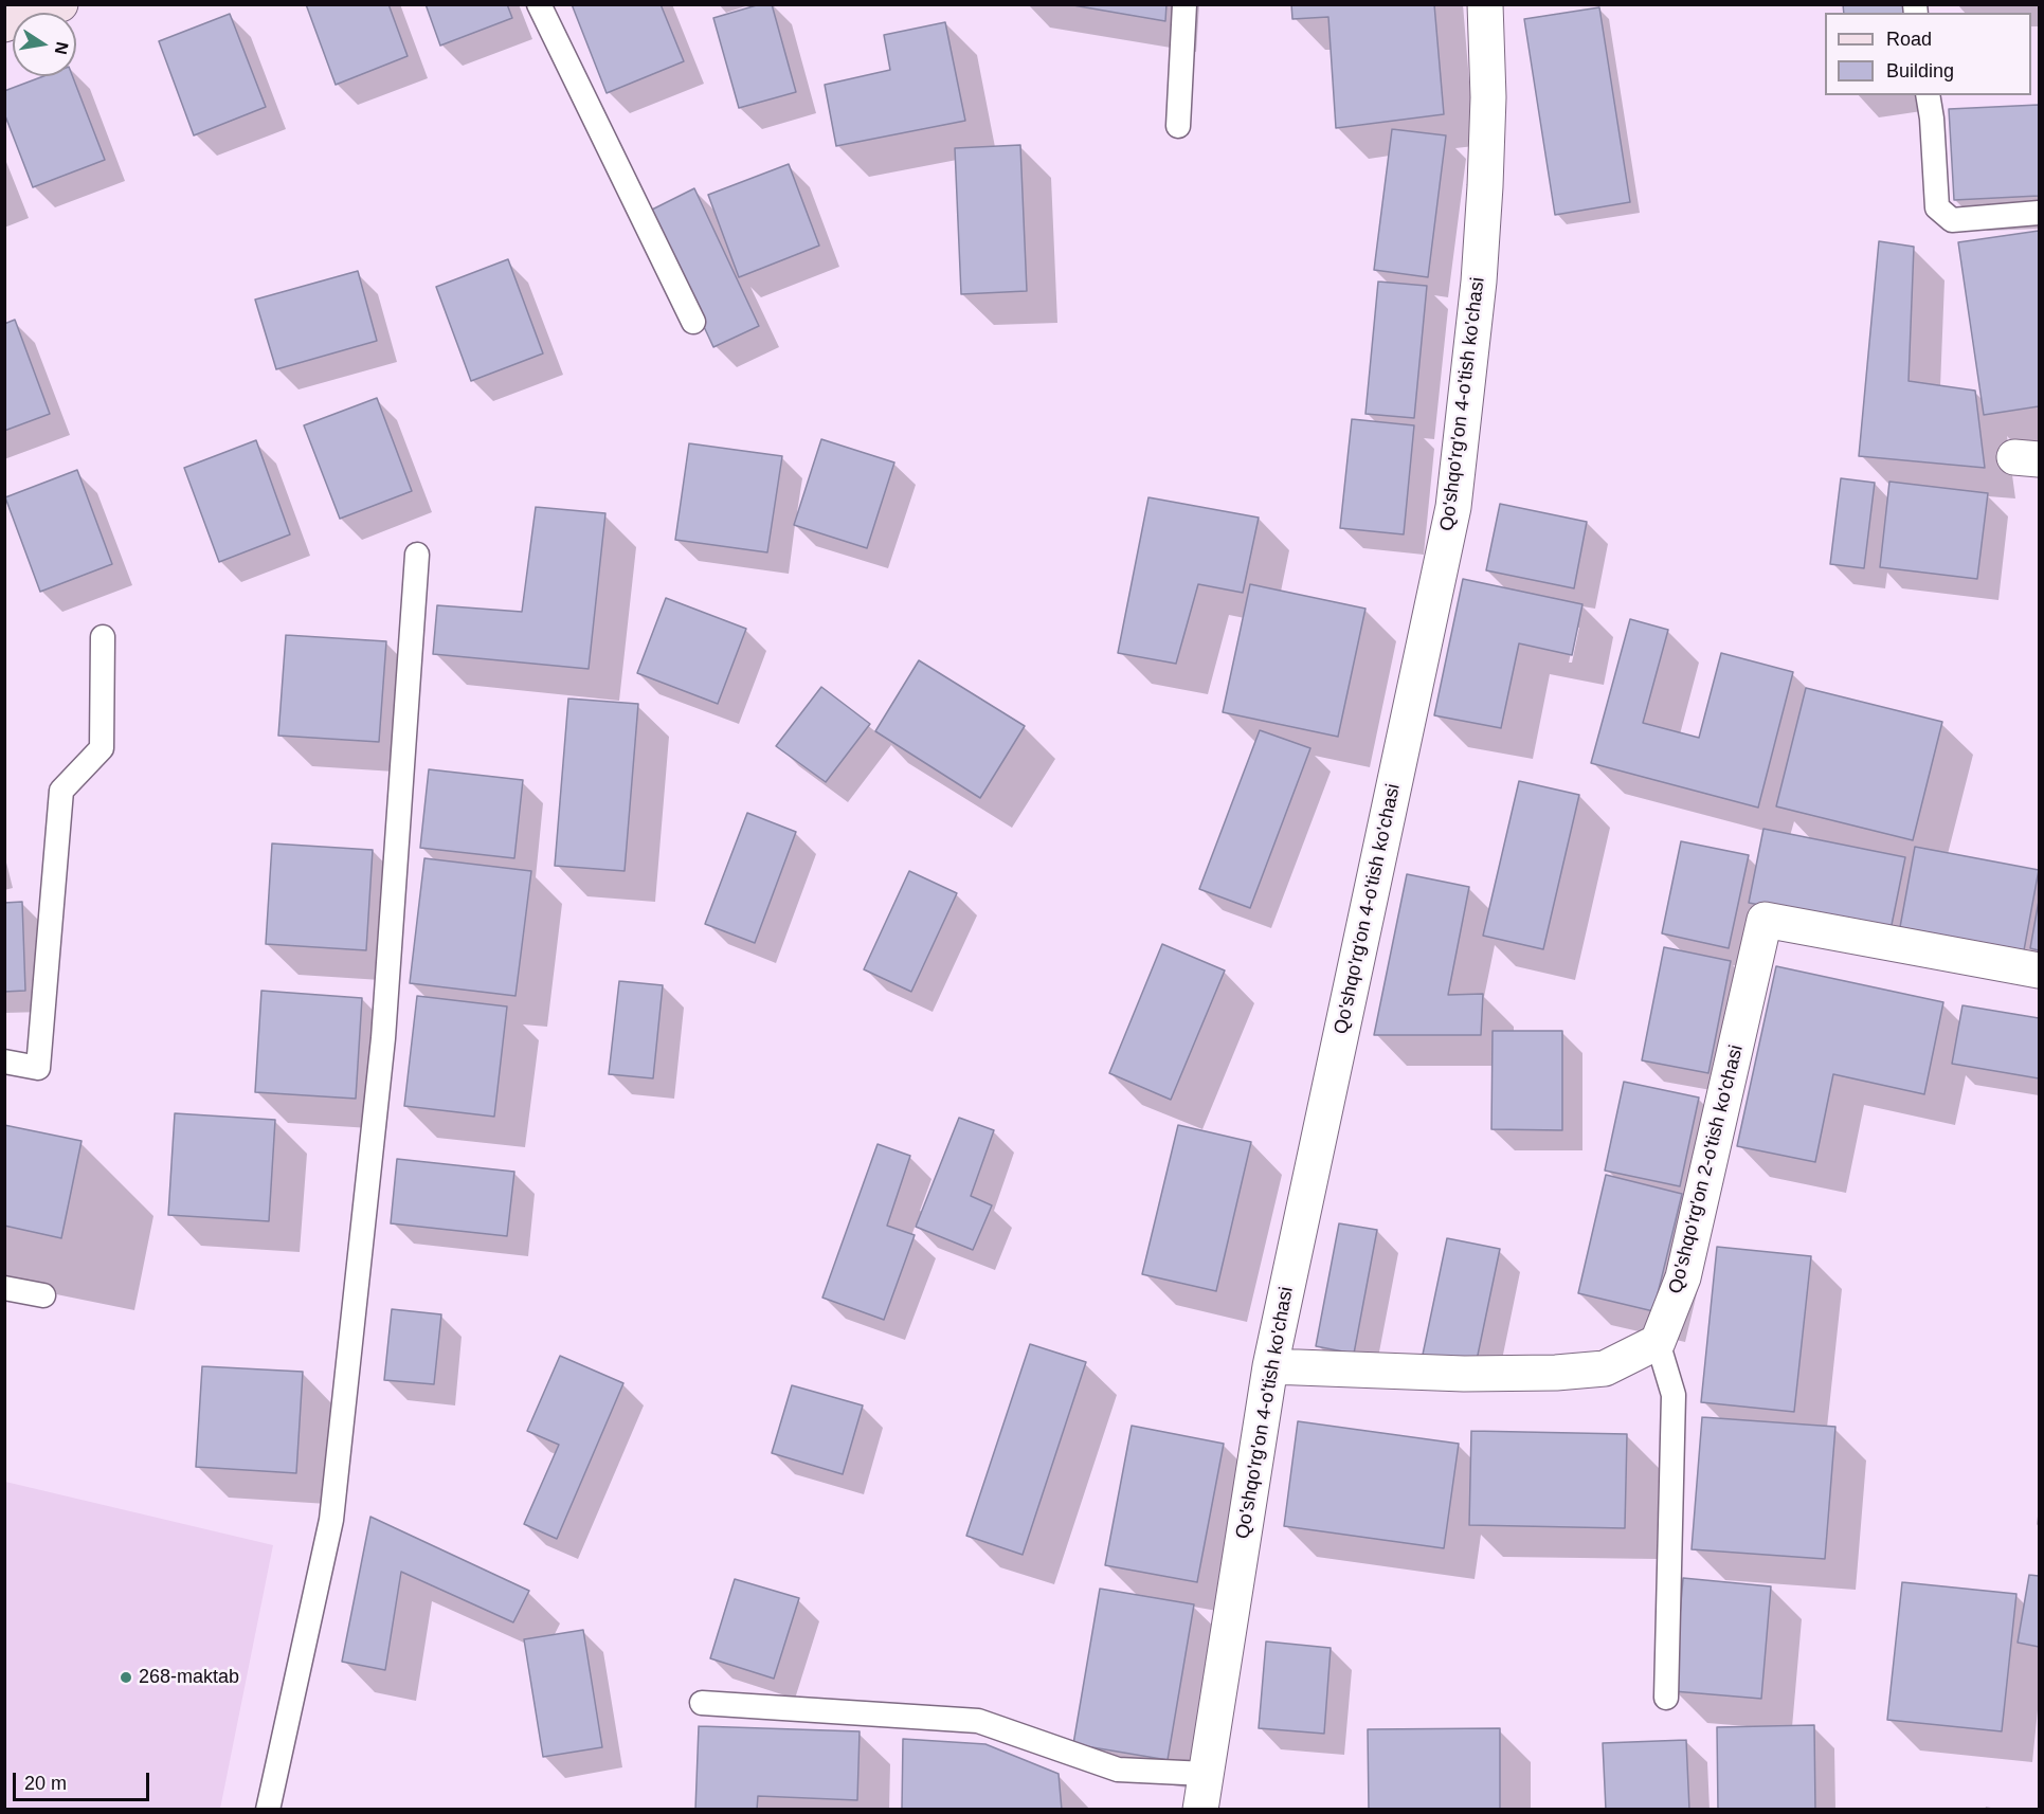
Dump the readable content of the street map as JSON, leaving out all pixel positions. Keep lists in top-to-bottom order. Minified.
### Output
{"streets":{"street":["Qo'shqo'rg'on 4-o'tish ko'chasi","Qo'shqo'rg'on 2-o'tish ko'chasi"]},"places":["268-maktab"],"legend":["Road","Building"],"scale_bar":"20 m","north":"right"}
